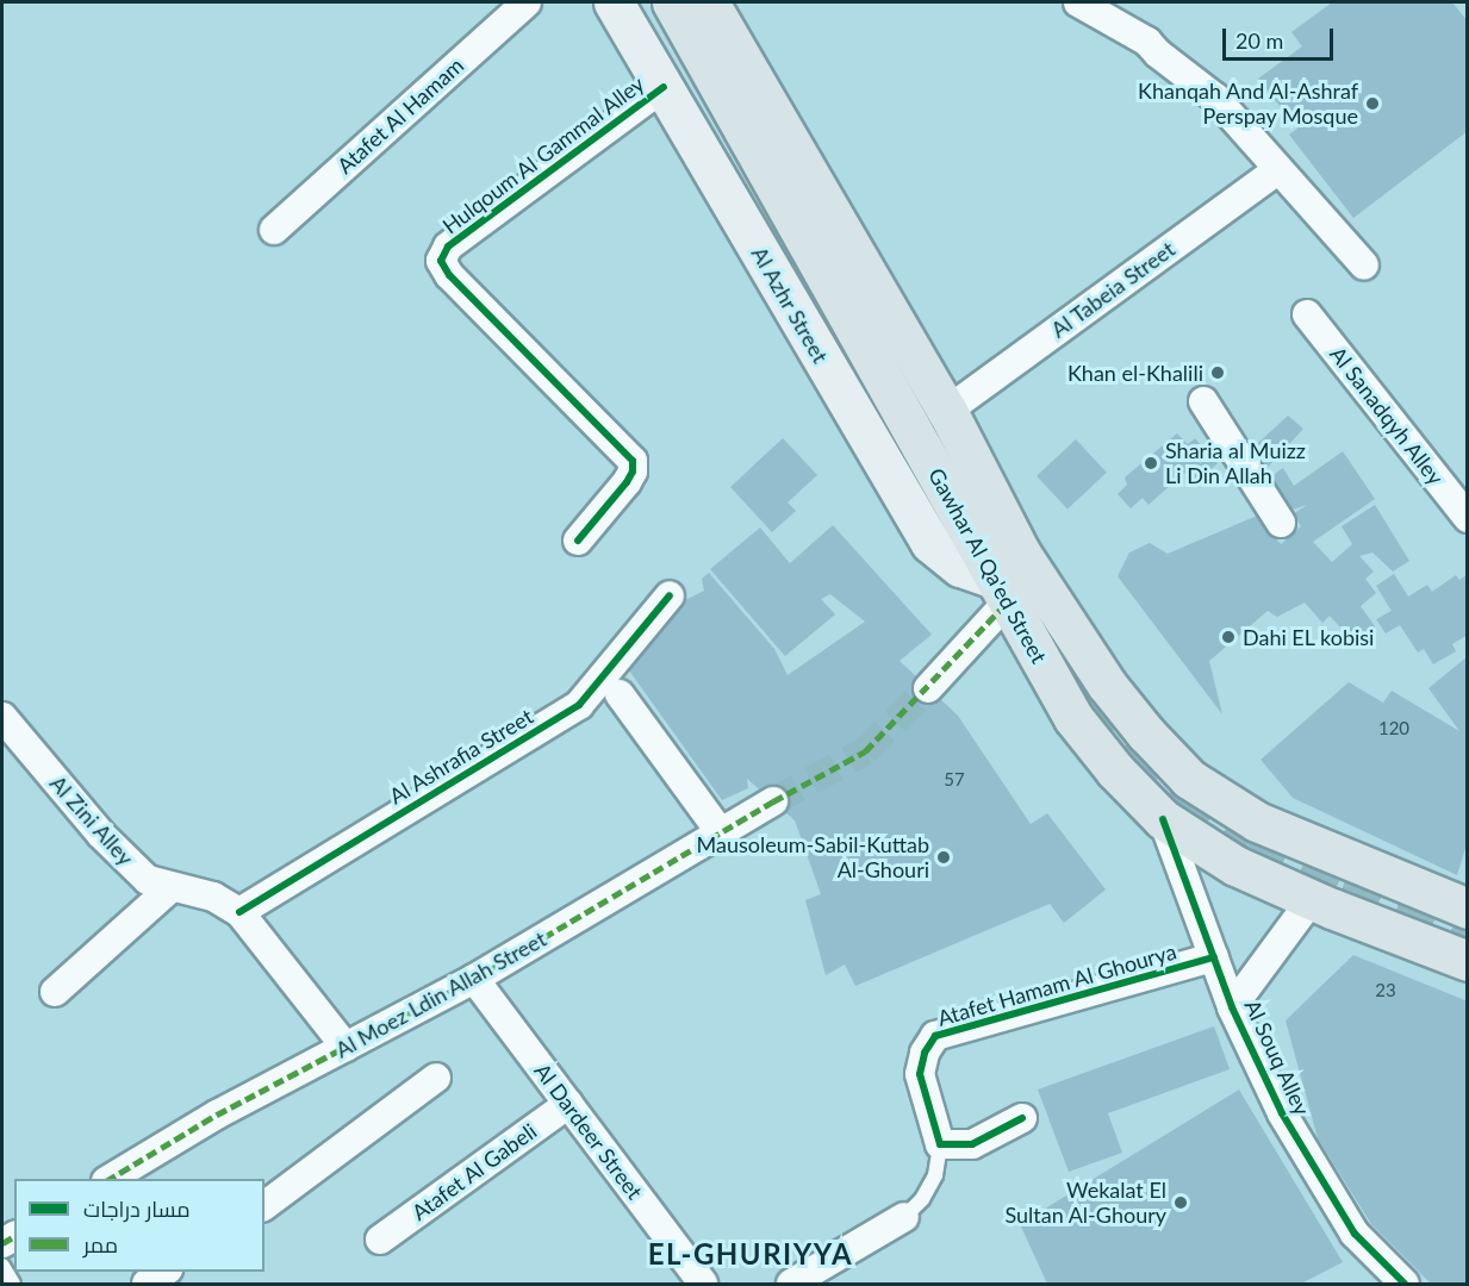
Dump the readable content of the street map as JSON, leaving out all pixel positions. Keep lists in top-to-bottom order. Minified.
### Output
{"streets":{"main road":["Al Azhr Street","Gawhar Al Qa'ed Street"],"street":["Atafet Al Hamam","Hulqoum Al Gammal Alley","Al Tabeia Street","Al Sanadqyh Alley","Al Ashrafia Street","Al Zini Alley","Atafet Hamam Al Ghourya","Al Moez Ldin Allah Street","Al Souq Alley","Al Dardeer Street","Atafet Al Gabeli"]},"crossings":[["Hulqoum Al Gammal Alley","Al Azhr Street"],["Al Tabeia Street","Gawhar Al Qa'ed Street"],["Al Azhr Street","Gawhar Al Qa'ed Street"],["Gawhar Al Qa'ed Street","Al Souq Alley"],["Al Ashrafia Street","Al Zini Alley"],["Atafet Hamam Al Ghourya","Al Souq Alley"],["Al Moez Ldin Allah Street","Al Dardeer Street"],["Al Dardeer Street","Atafet Al Gabeli"]],"districts":["EL-GHURIYYA"],"places":["Khanqah And Al-Ashraf Perspay Mosque","Khan el-Khalili","Sharia al Muizz Li Din Allah","Dahi EL kobisi","Mausoleum-Sabil-Kuttab Al-Ghouri","Wekalat El Sultan Al-Ghoury"],"house_numbers":["120","57","23"],"legend":["مسار دراجات","ممر"],"scale_bar":"20 m"}
